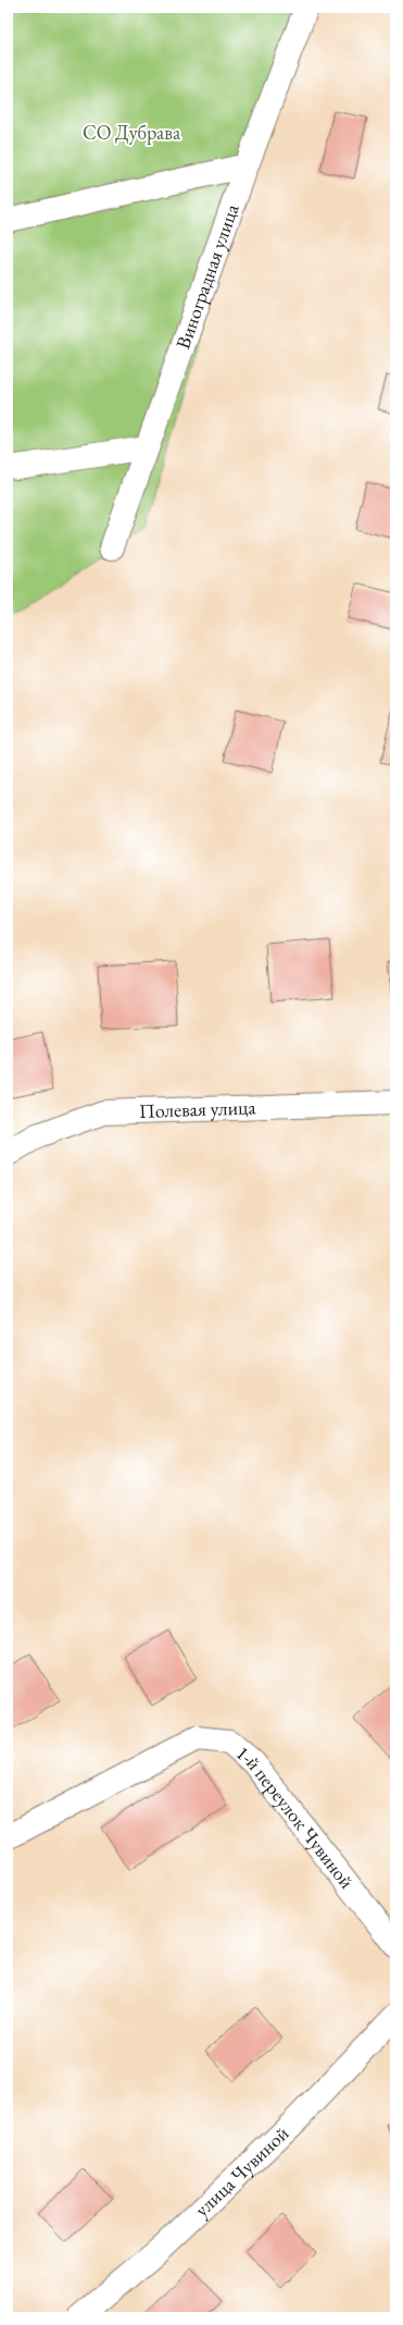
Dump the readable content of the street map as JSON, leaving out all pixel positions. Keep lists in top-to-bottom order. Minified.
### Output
{"streets":{"street":["Виноградная улица","Полевая улица","1-й переулок Чувиной","улица Чувиной"]},"parks":["СО Дубрава"]}
